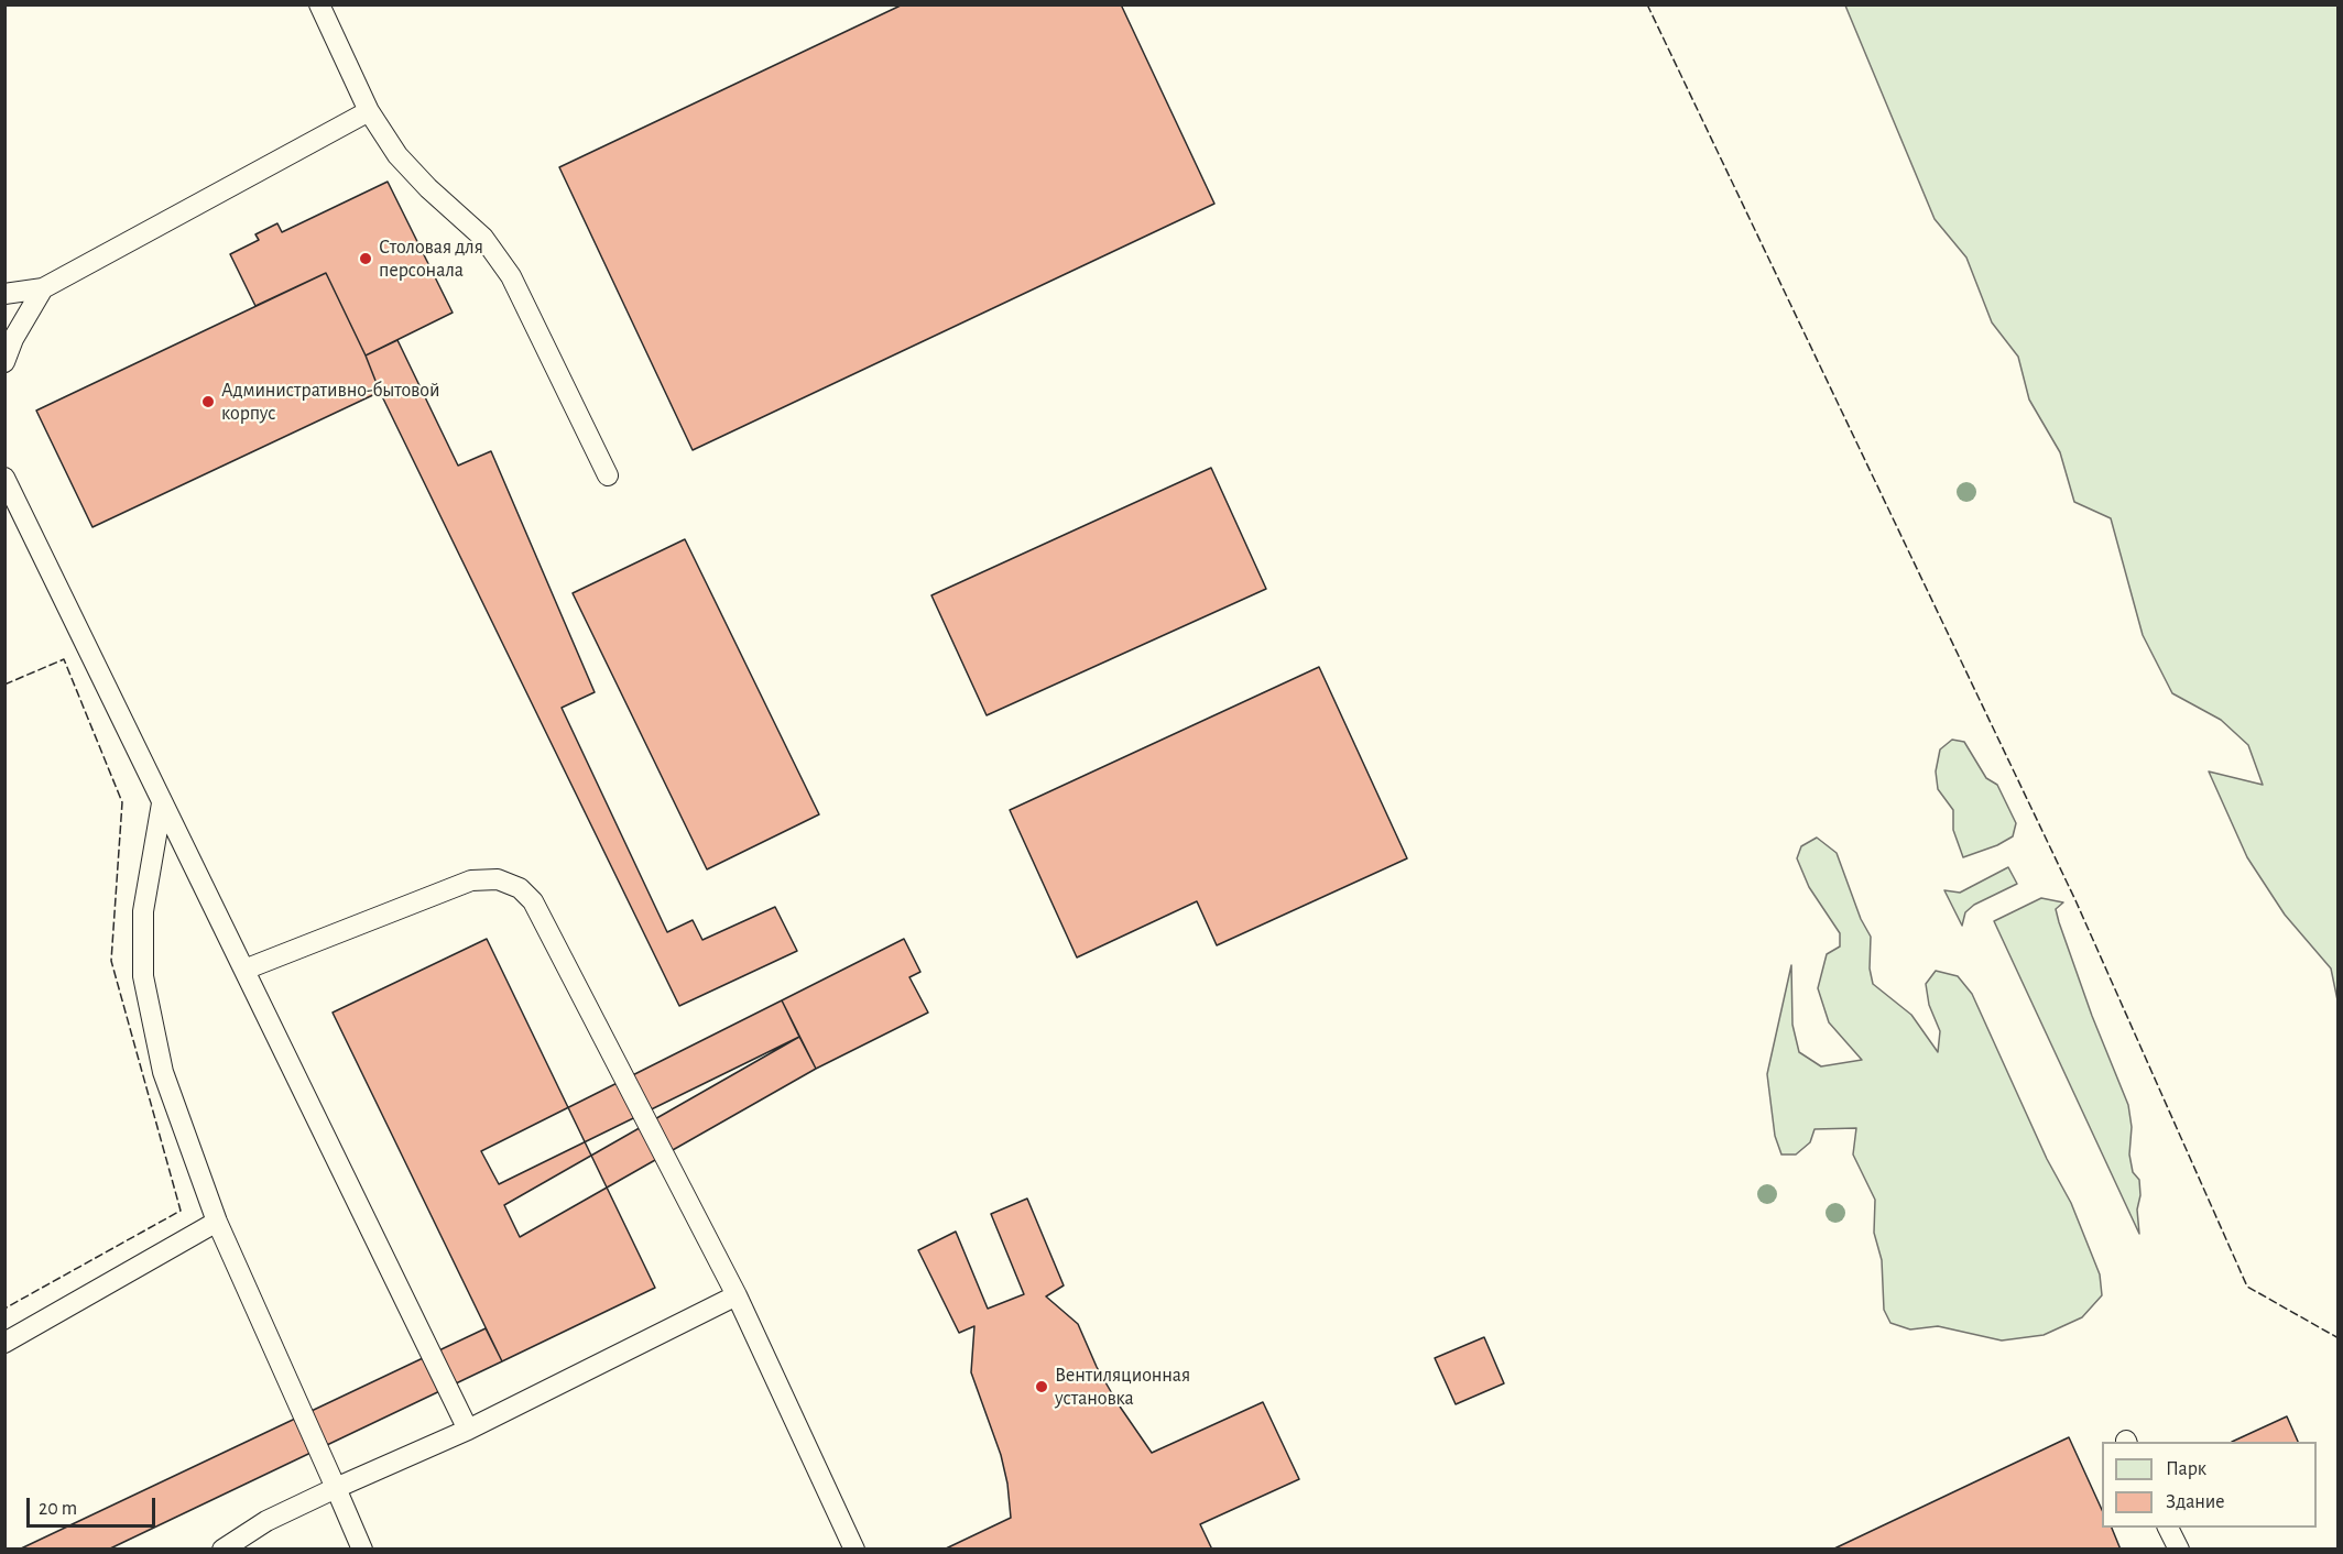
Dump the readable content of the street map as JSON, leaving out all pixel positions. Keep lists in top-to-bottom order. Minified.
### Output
{"places":["Столовая для персонала","Административно-бытовой корпус","Вентиляционная установка"],"legend":["Парк","Здание"],"scale_bar":"20 m"}
